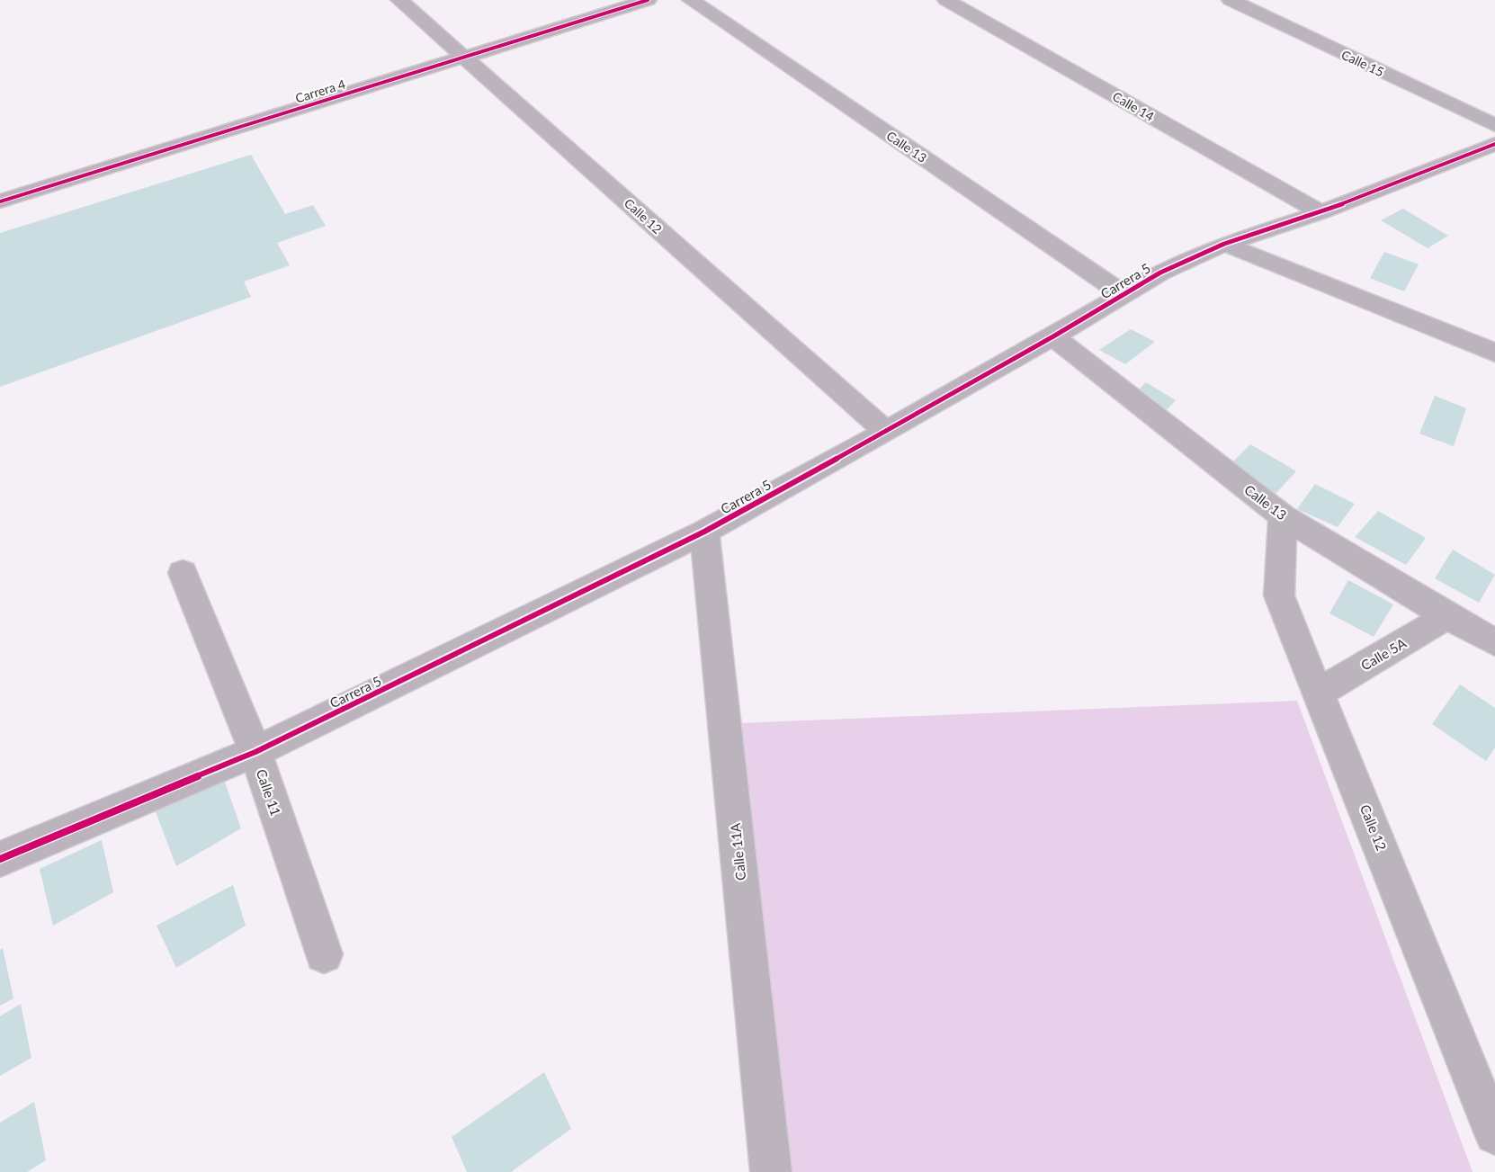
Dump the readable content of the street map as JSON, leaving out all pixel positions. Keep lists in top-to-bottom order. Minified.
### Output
{"streets":{"street":["Calle 15","Carrera 4","Calle 14","Calle 13","Calle 12","Carrera 5","Calle 5A","Calle 11","Calle 11A"]},"crossings":[["Carrera 4","Calle 12"],["Calle 14","Carrera 5"],["Calle 13","Calle 12"],["Calle 13","Carrera 5"],["Calle 13","Calle 5A"],["Calle 12","Carrera 5"],["Calle 12","Calle 5A"],["Carrera 5","Calle 11"],["Carrera 5","Calle 11A"]]}
